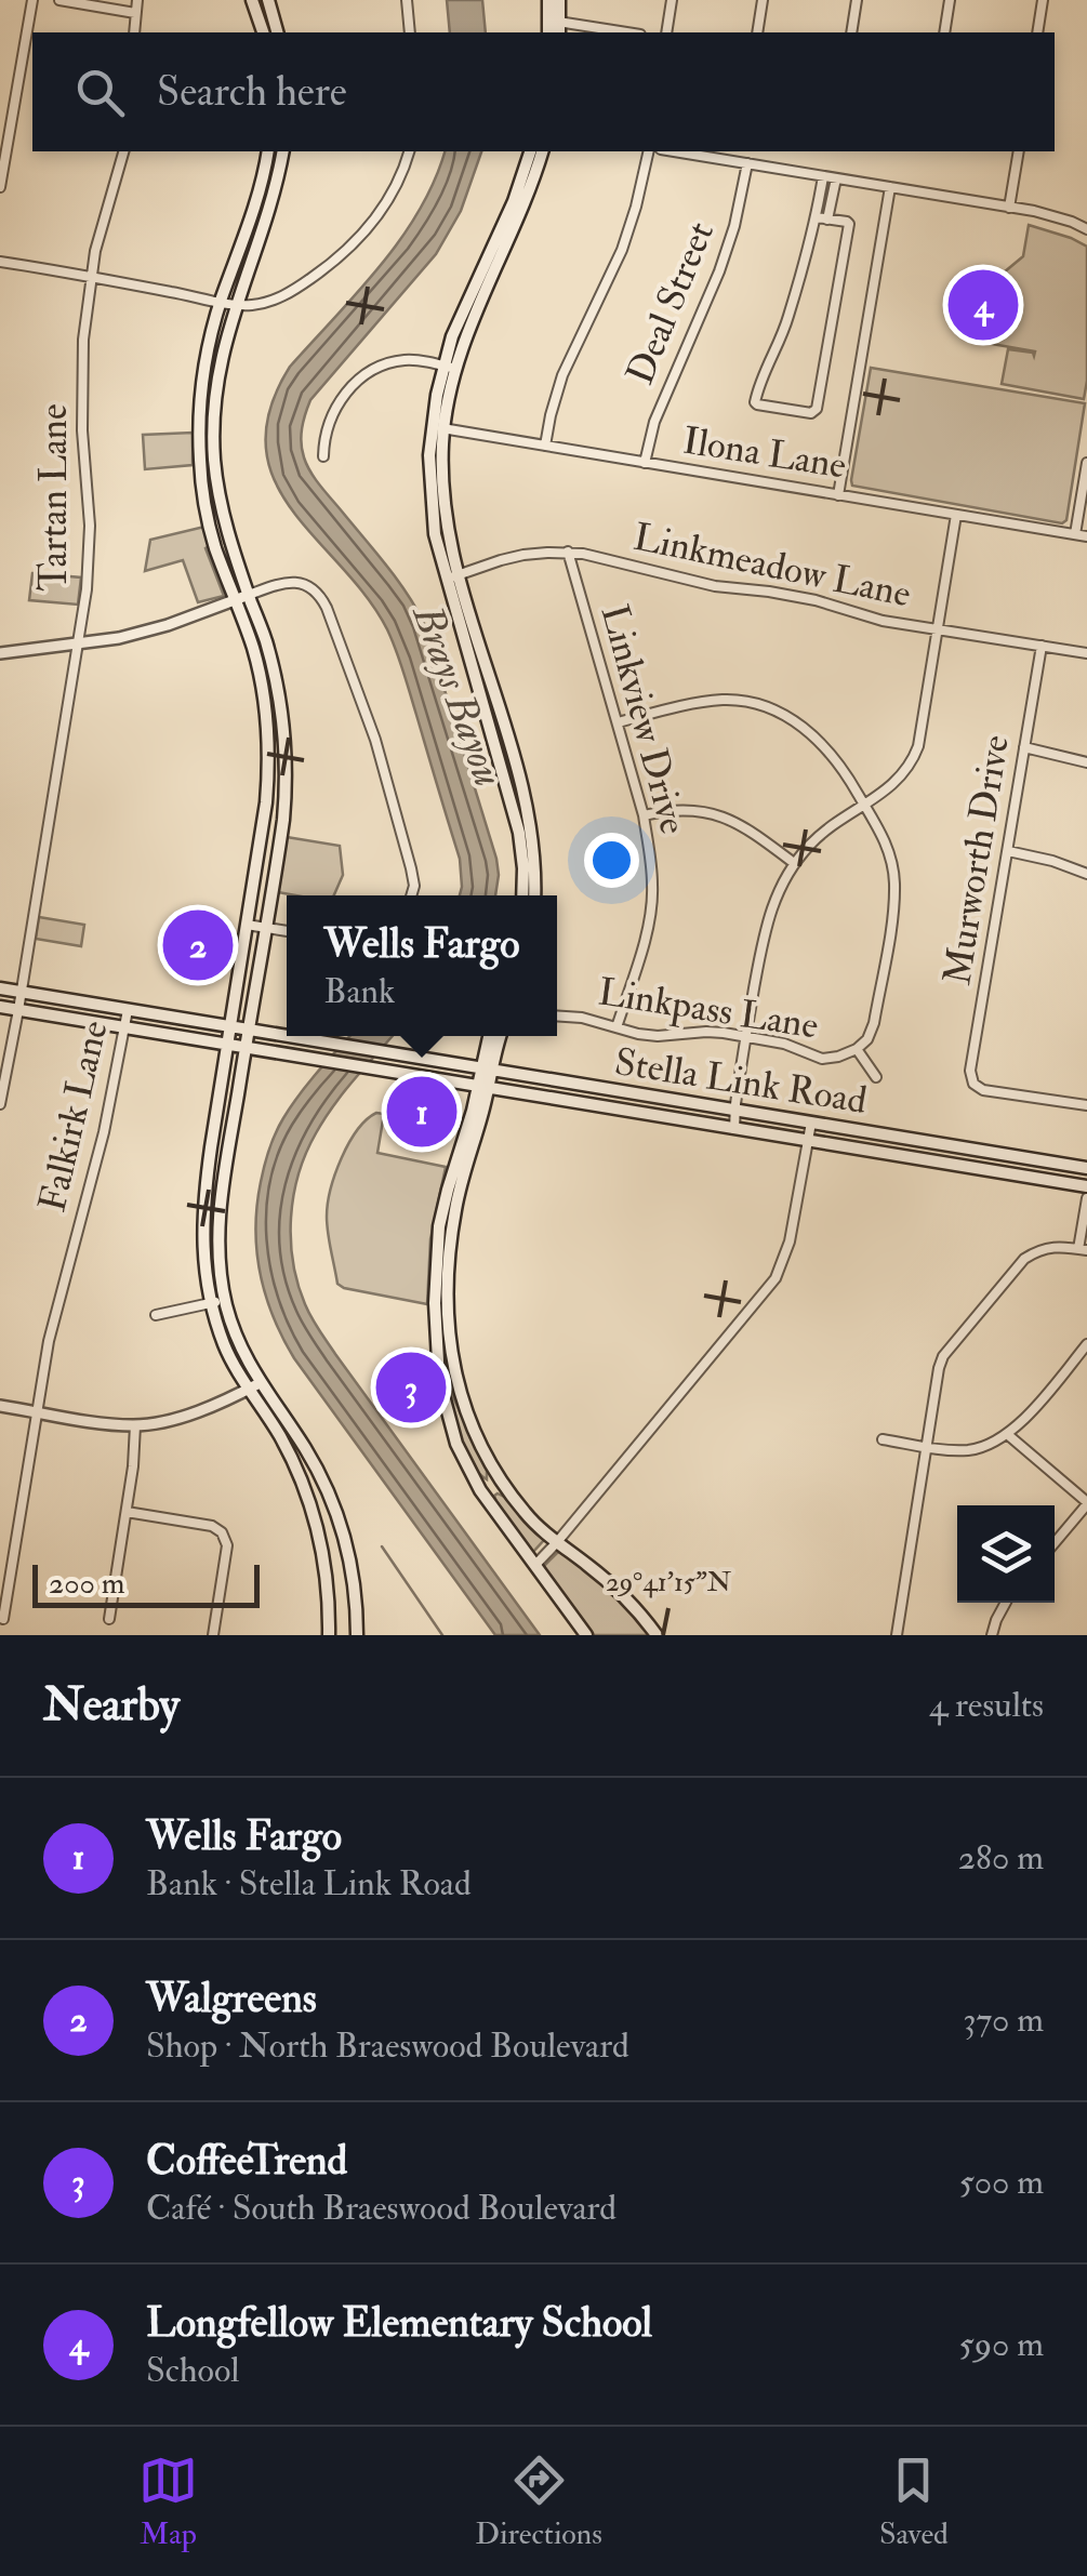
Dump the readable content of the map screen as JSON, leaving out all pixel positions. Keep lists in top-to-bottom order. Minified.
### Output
{"streets":{"main road":["Stella Link Road"],"street":["Deal Street","Ilona Lane","Tartan Lane","Linkmeadow Lane","Linkview Drive","Murworth Drive","Linkpass Lane","Falkirk Lane"]},"crossings":[["Deal Street","Ilona Lane"],["Tartan Lane","Stella Link Road"],["Linkmeadow Lane","Linkview Drive"],["Linkmeadow Lane","Murworth Drive"],["Linkview Drive","Linkpass Lane"],["Stella Link Road","Falkirk Lane"]],"water":["Brays Bayou"],"scale_bar":"200 m","page":{"search":"Search here","pins":["4","2","1","3"],"popup":["Wells Fargo","Bank"],"scale":"200 m","heading":["Nearby","4 results"],"list":[{"mark":"1","name":"Wells Fargo","note":"Bank · Stella Link Road","value":"280 m"},{"mark":"2","name":"Walgreens","note":"Shop · North Braeswood Boulevard","value":"370 m"},{"mark":"3","name":"CoffeeTrend","note":"Café · South Braeswood Boulevard","value":"500 m"},{"mark":"4","name":"Longfellow Elementary School","note":"School","value":"590 m"}],"nav":["Map","Directions","Saved"]},"coordinates":["29°41'15\"N"]}
